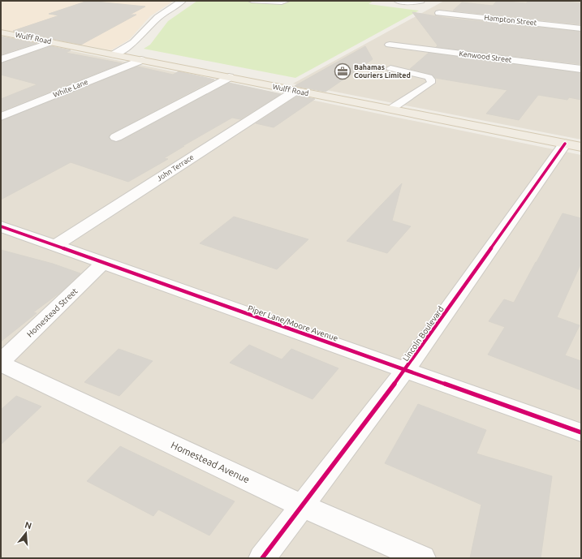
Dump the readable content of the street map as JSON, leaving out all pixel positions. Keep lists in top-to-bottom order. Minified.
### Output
{"streets":{"main road":["Wulff Road"],"street":["Hampton Street","Kenwood Street","White Lane","John Terrace","Homestead Street","Piper Lane/Moore Avenue","Lincoln Boulevard","Homestead Avenue"]},"crossings":[["Wulff Road","White Lane"],["Wulff Road","John Terrace"],["Wulff Road","Lincoln Boulevard"],["John Terrace","Piper Lane/Moore Avenue"],["Homestead Street","Piper Lane/Moore Avenue"],["Homestead Street","Homestead Avenue"],["Piper Lane/Moore Avenue","Lincoln Boulevard"],["Lincoln Boulevard","Homestead Avenue"]],"places":{"office":["Bahamas Couriers Limited"]},"north":"top"}
